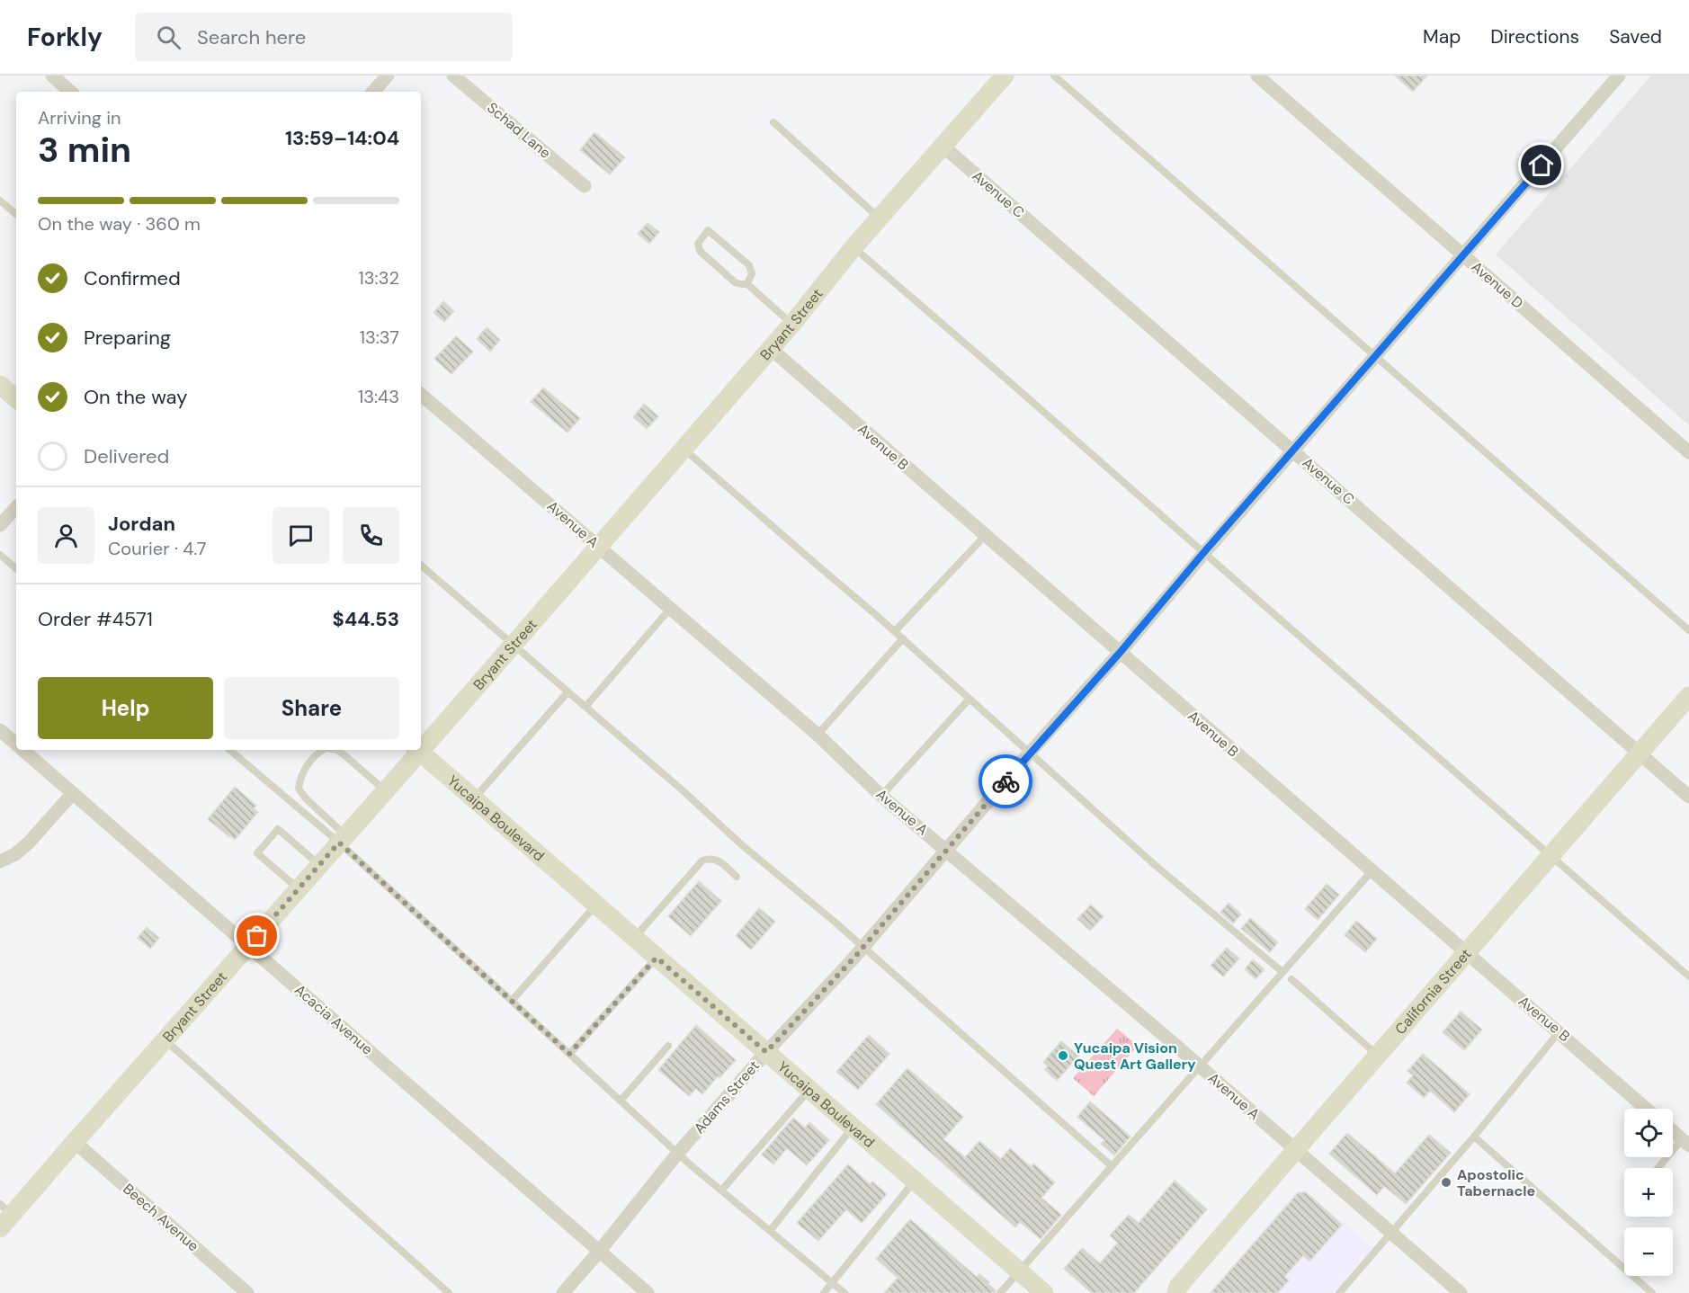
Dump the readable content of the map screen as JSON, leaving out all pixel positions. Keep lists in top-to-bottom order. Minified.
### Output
{"streets":{"street":["Schad Lane","Avenue C","Avenue D","Bryant Street","Avenue B","Avenue A","Yucaipa Boulevard","California Street","Acacia Avenue","Adams Street","Beech Avenue"]},"crossings":[["Avenue C","Bryant Street"],["Avenue C","California Street"],["Avenue C","Adams Street"],["Avenue D","Adams Street"],["Bryant Street","Avenue B"],["Bryant Street","Avenue A"],["Bryant Street","Acacia Avenue"],["Bryant Street","Beech Avenue"],["Avenue B","California Street"],["Avenue B","Adams Street"],["Avenue A","California Street"],["Avenue A","Adams Street"],["Yucaipa Boulevard","Adams Street"],["Acacia Avenue","Adams Street"]],"places":["Yucaipa Vision Quest Art Gallery","Apostolic Tabernacle"],"page":{"header":"Forkly","search":"Search here","nav":["Map","Directions","Saved"],"heading":["3 min","Arriving in","13:59–14:04"],"panel":["Jordan","Courier · 4.7","Order #4571","$44.53"],"bar":"On the way · 360 m","list":[["Confirmed","13:32"],["Preparing","13:37"],["On the way","13:43"],"Delivered"],"buttons":["Help","Share"],"map_buttons":["+","−"]}}
